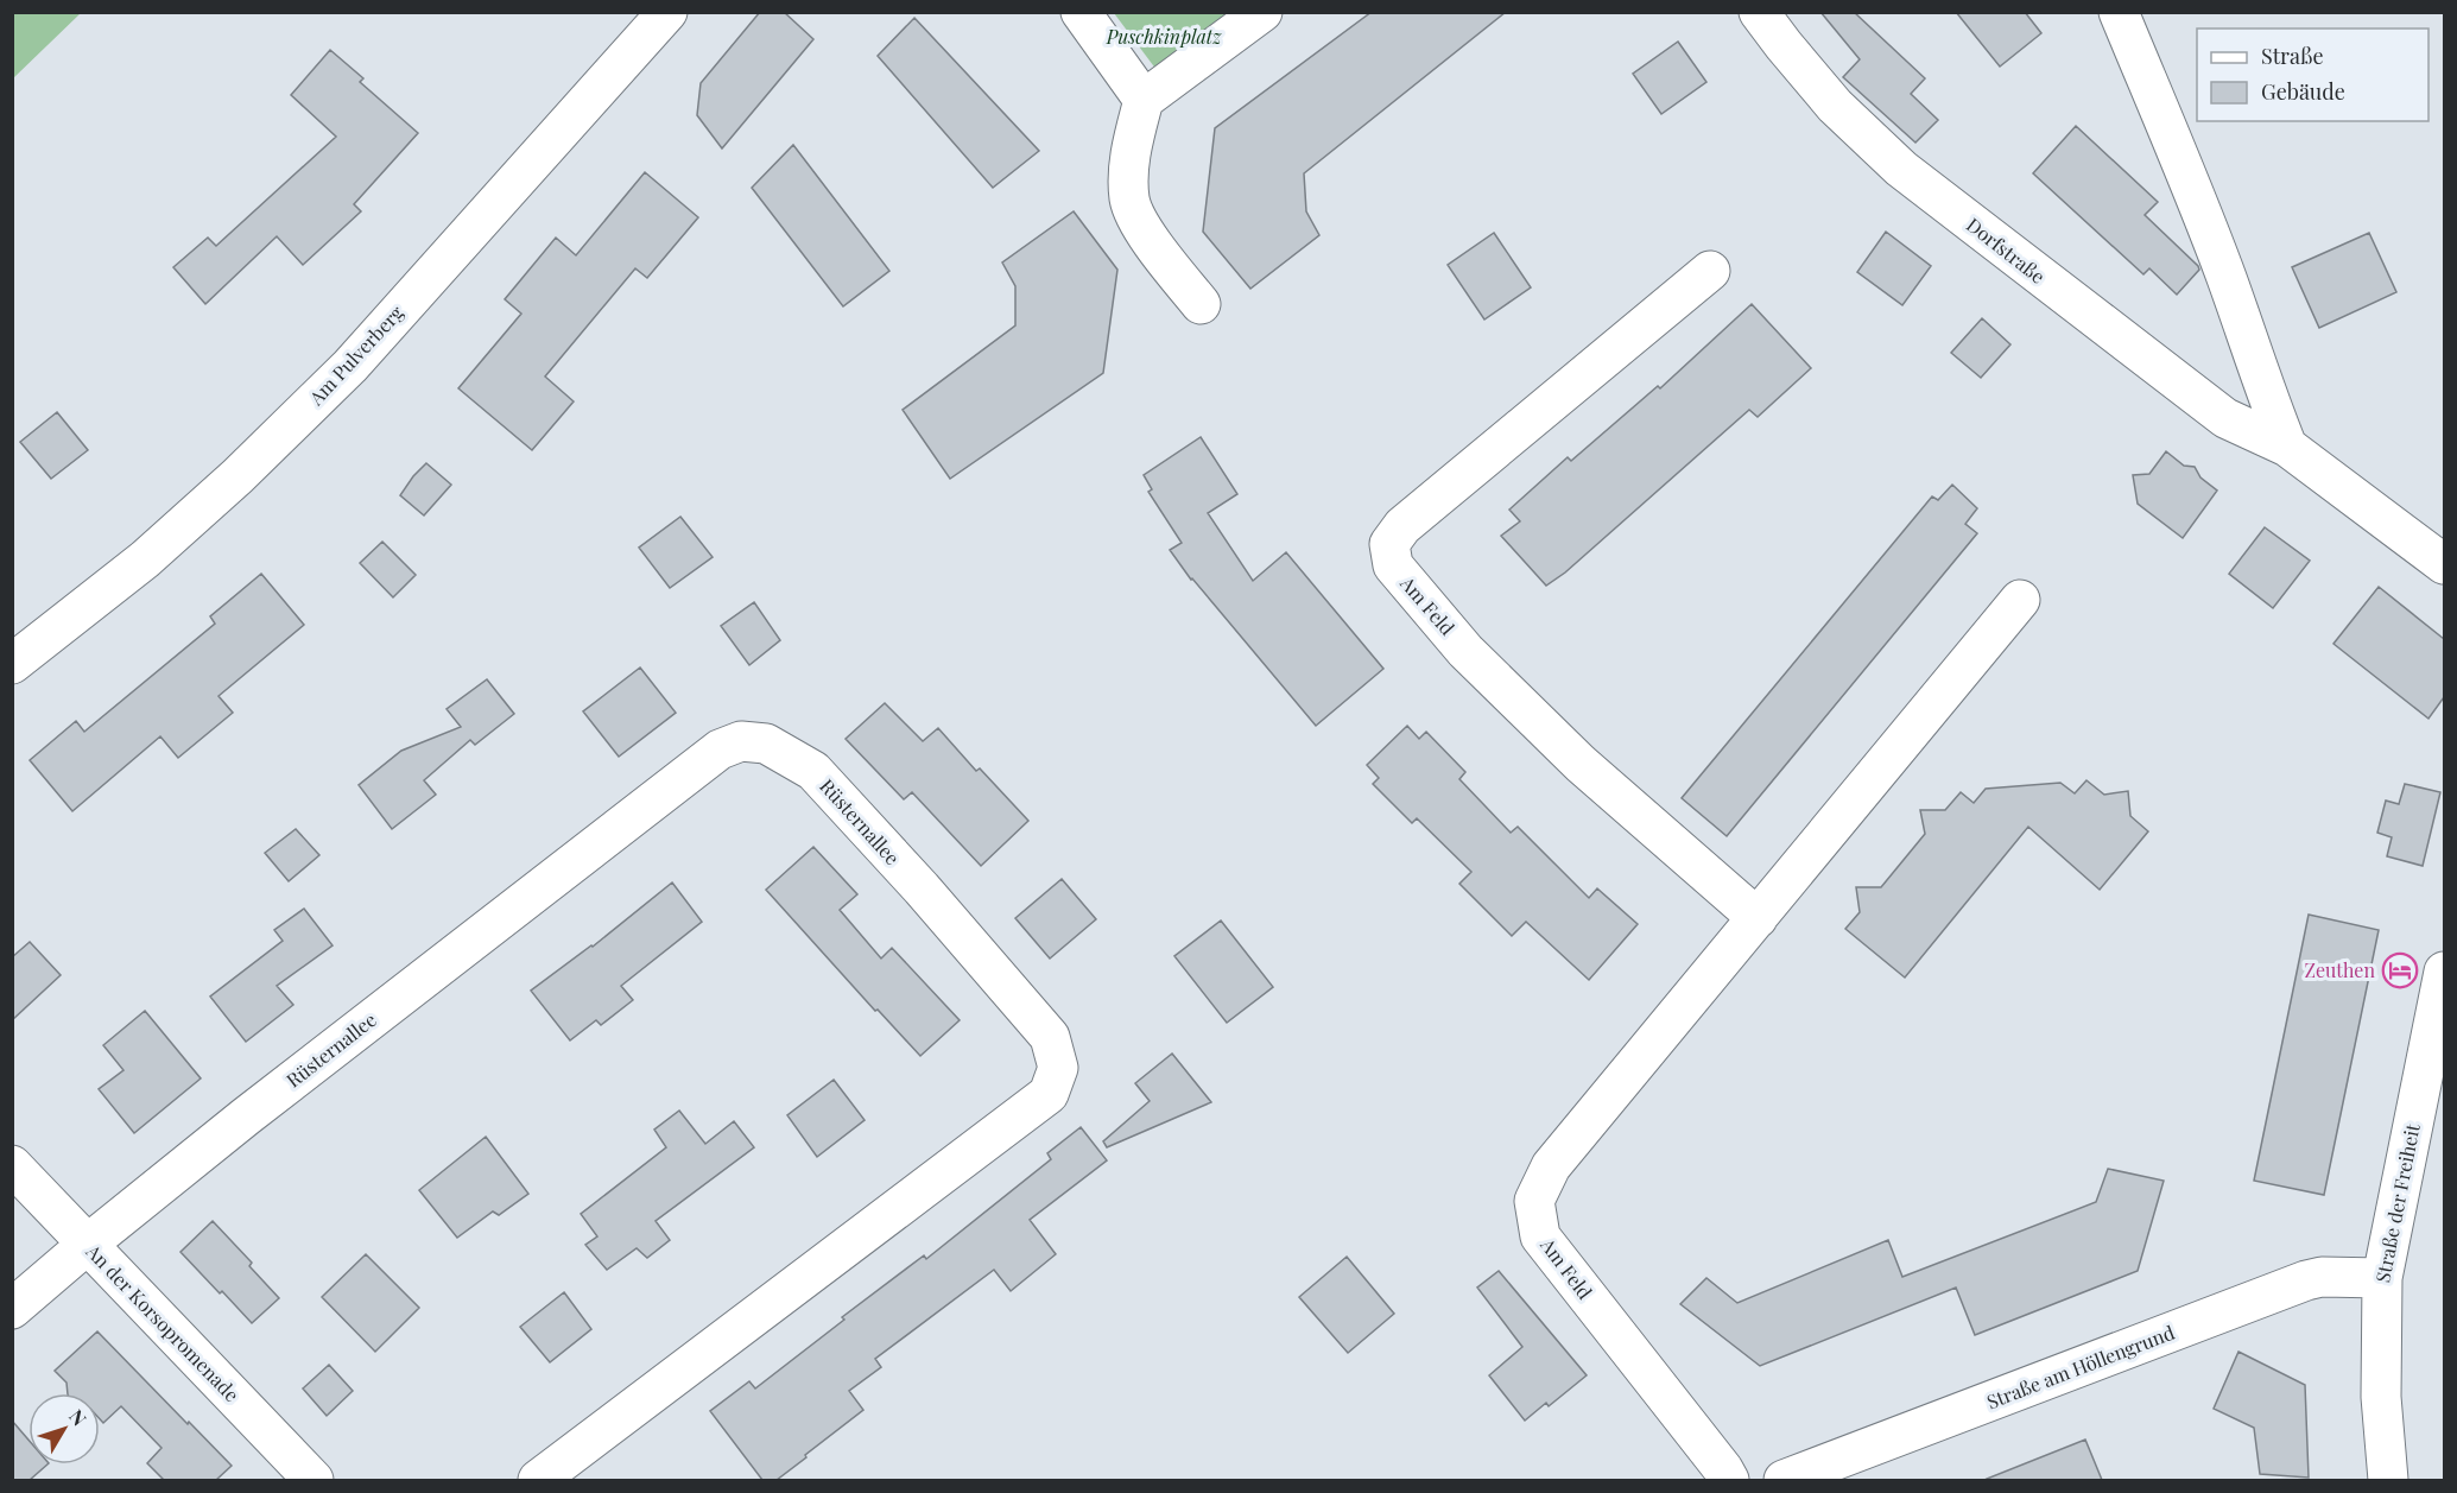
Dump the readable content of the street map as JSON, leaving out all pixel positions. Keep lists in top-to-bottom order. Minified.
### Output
{"streets":{"street":["Dorfstraße","Am Pulverberg","Am Feld","Rüsternallee","Straße der Freiheit","An der Korsopromenade","Straße am Höllengrund"]},"crossings":[["Rüsternallee","An der Korsopromenade"],["Straße der Freiheit","Straße am Höllengrund"]],"parks":["Puschkinplatz"],"places":{"hotel":["Zeuthen"]},"legend":["Straße","Gebäude"],"north":"top right"}
